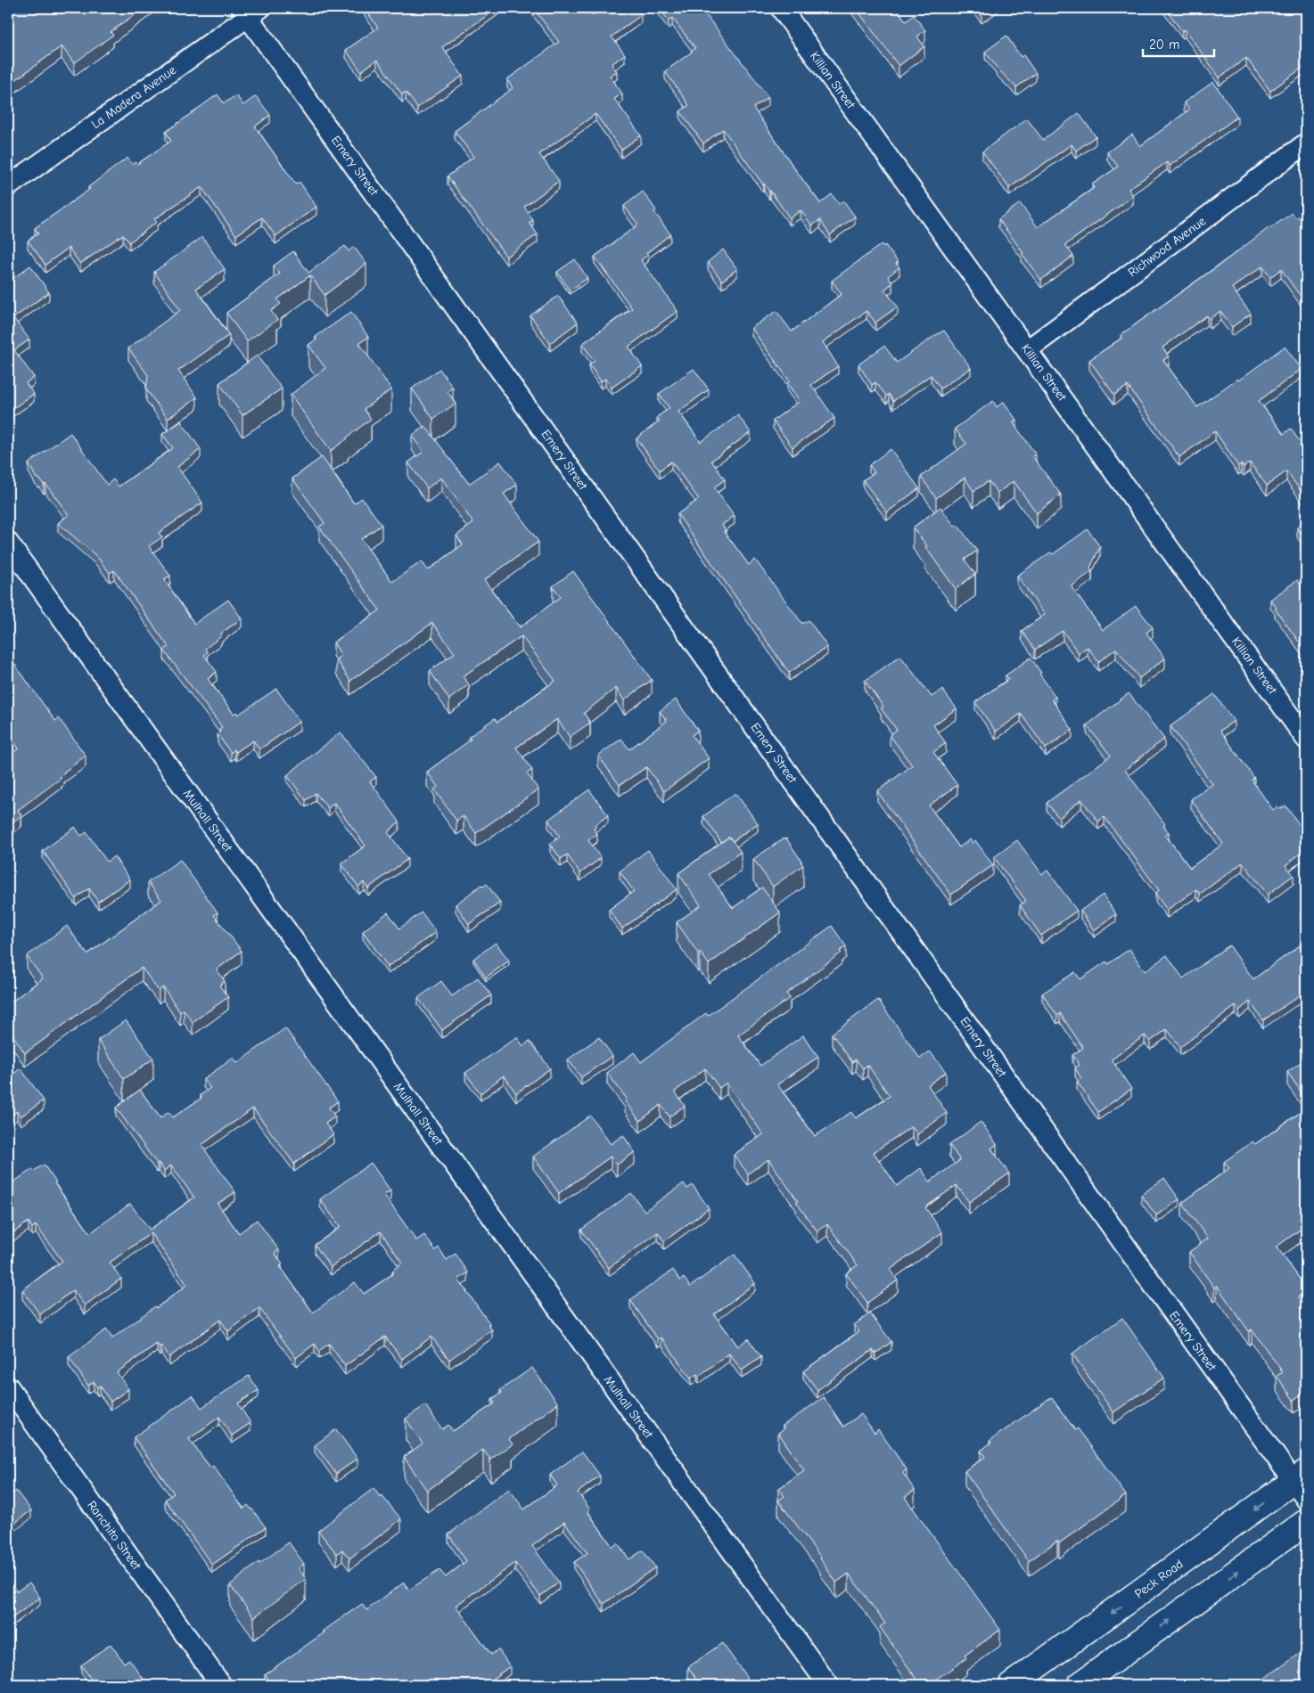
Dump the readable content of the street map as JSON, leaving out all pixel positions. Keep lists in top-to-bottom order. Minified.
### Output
{"streets":{"main road":["Peck Road"],"street":["Killian Street","La Madera Avenue","Emery Street","Richwood Avenue","Mulhall Street","Ranchito Street"]},"crossings":[["Killian Street","Richwood Avenue"],["La Madera Avenue","Emery Street"],["Emery Street","Peck Road"]],"scale_bar":"20 m"}
